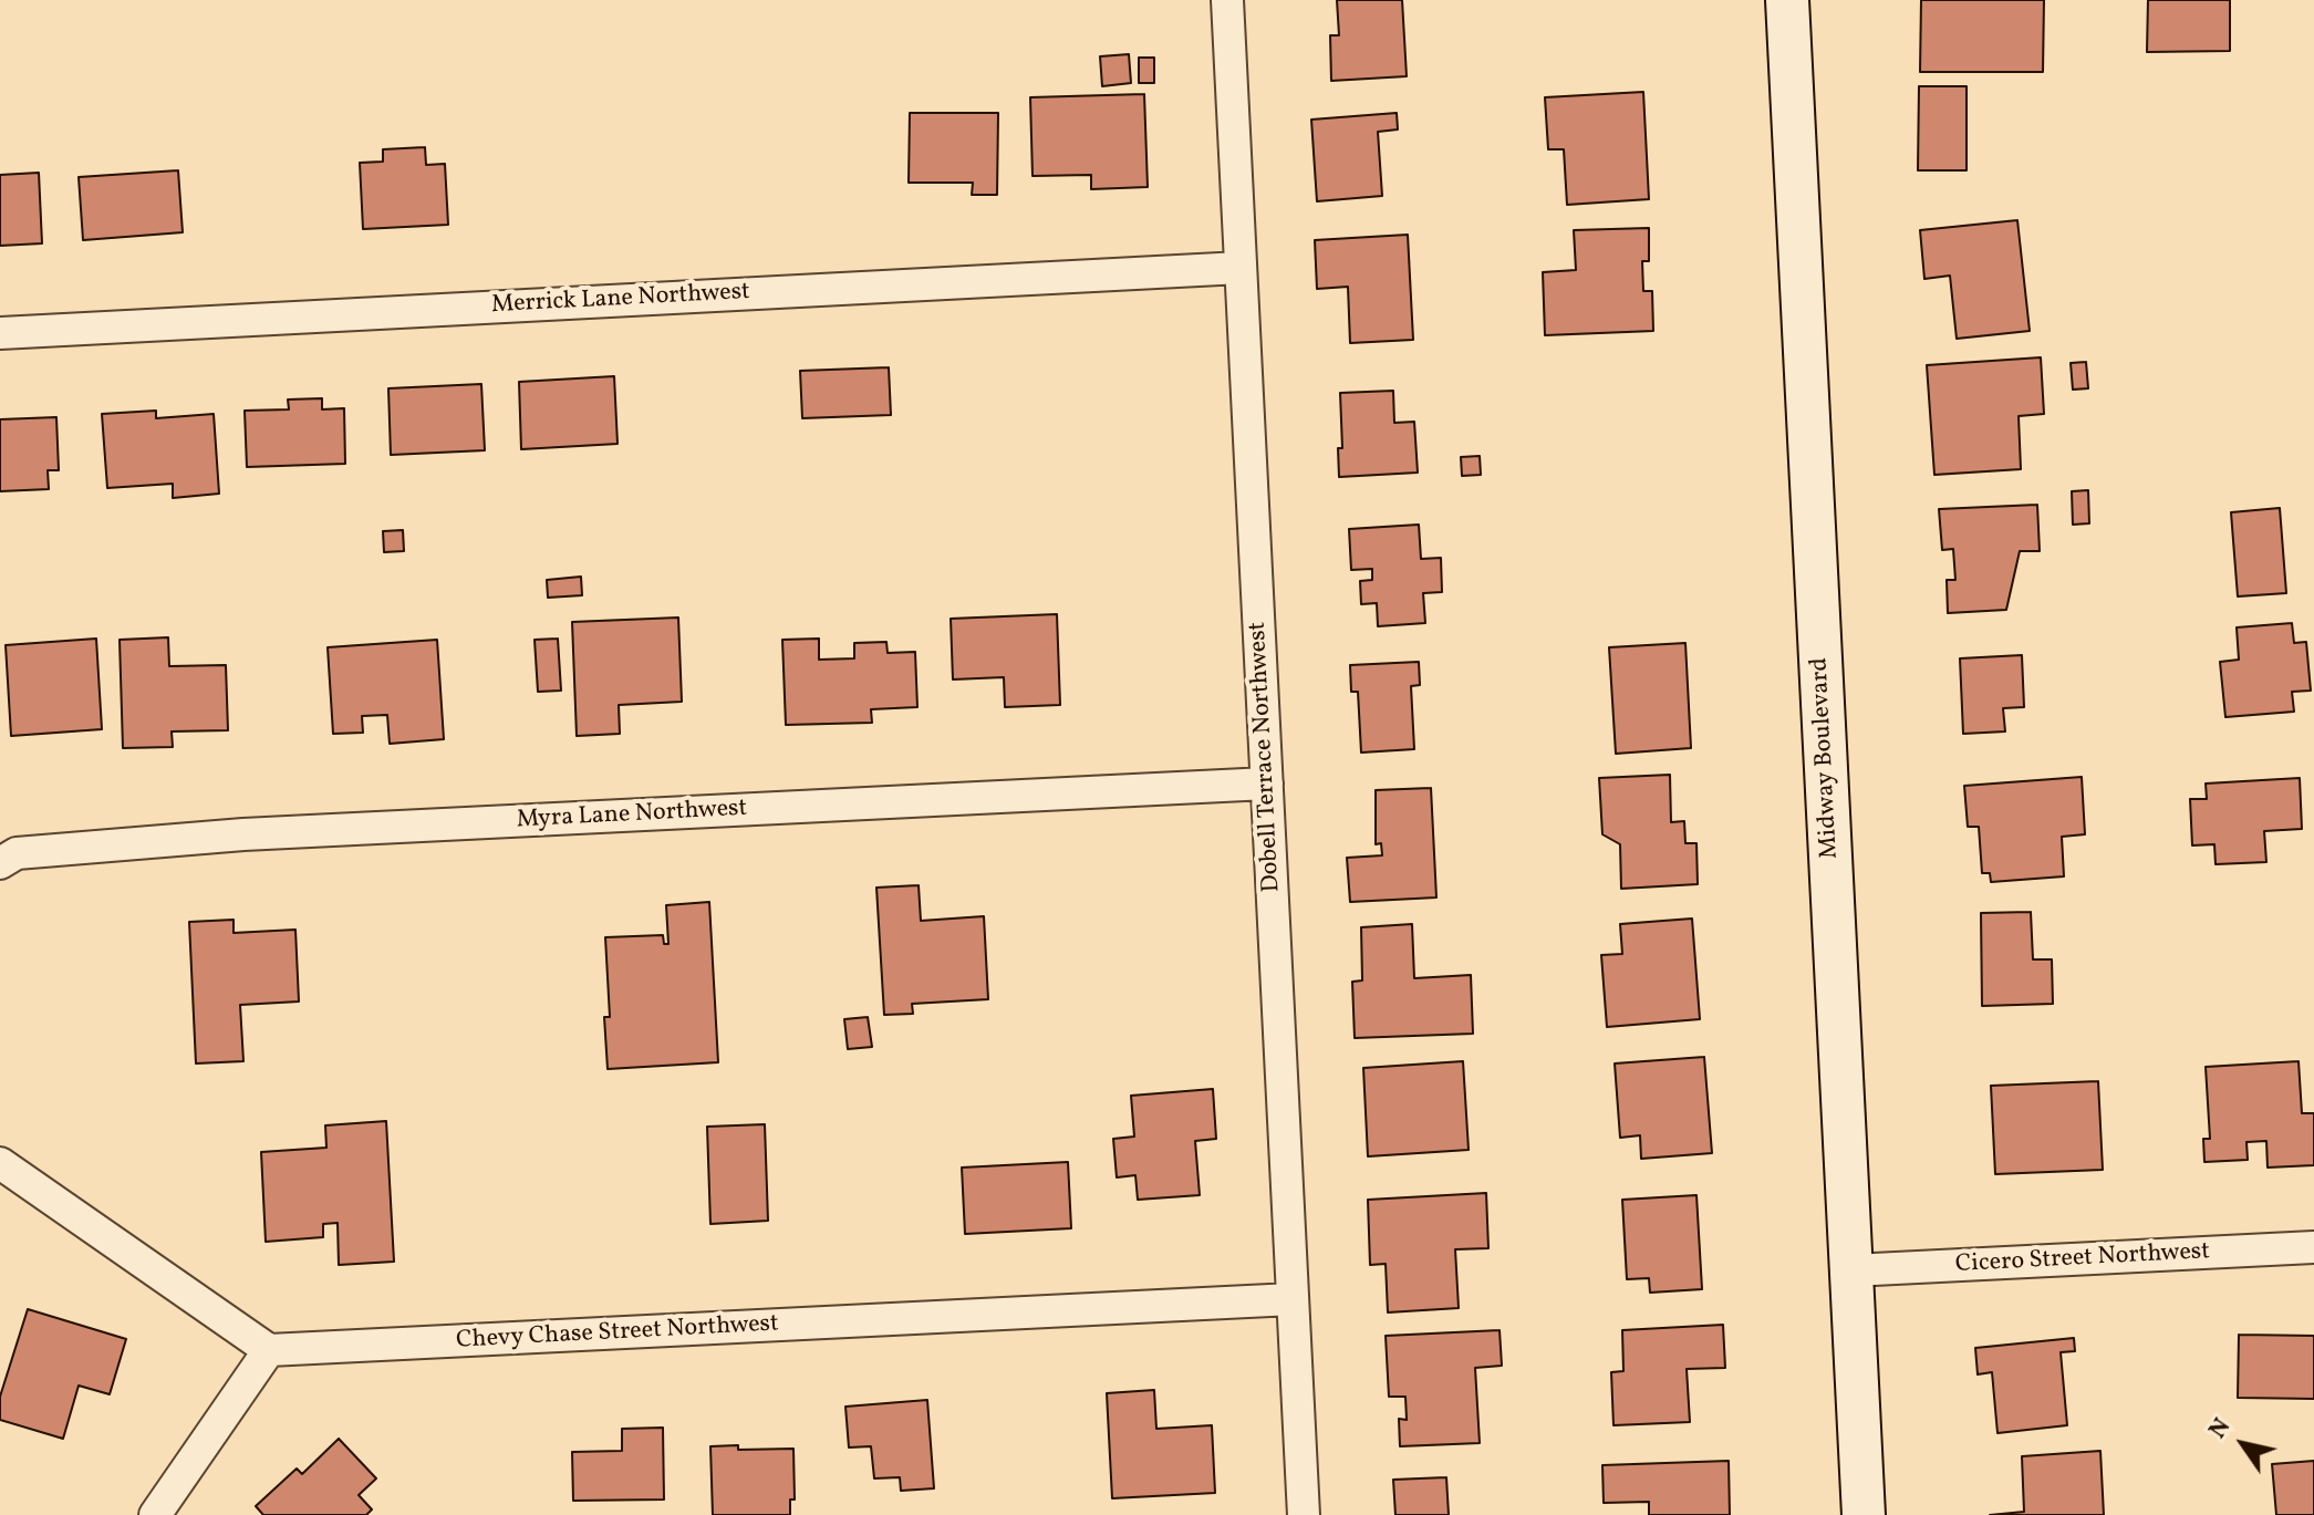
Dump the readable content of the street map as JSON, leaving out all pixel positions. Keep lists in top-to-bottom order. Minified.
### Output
{"streets":{"street":["Merrick Lane Northwest","Dobell Terrace Northwest","Midway Boulevard","Myra Lane Northwest","Cicero Street Northwest","Chevy Chase Street Northwest"]},"crossings":[["Merrick Lane Northwest","Dobell Terrace Northwest"],["Dobell Terrace Northwest","Myra Lane Northwest"],["Dobell Terrace Northwest","Chevy Chase Street Northwest"],["Midway Boulevard","Cicero Street Northwest"]],"north":"top left"}
